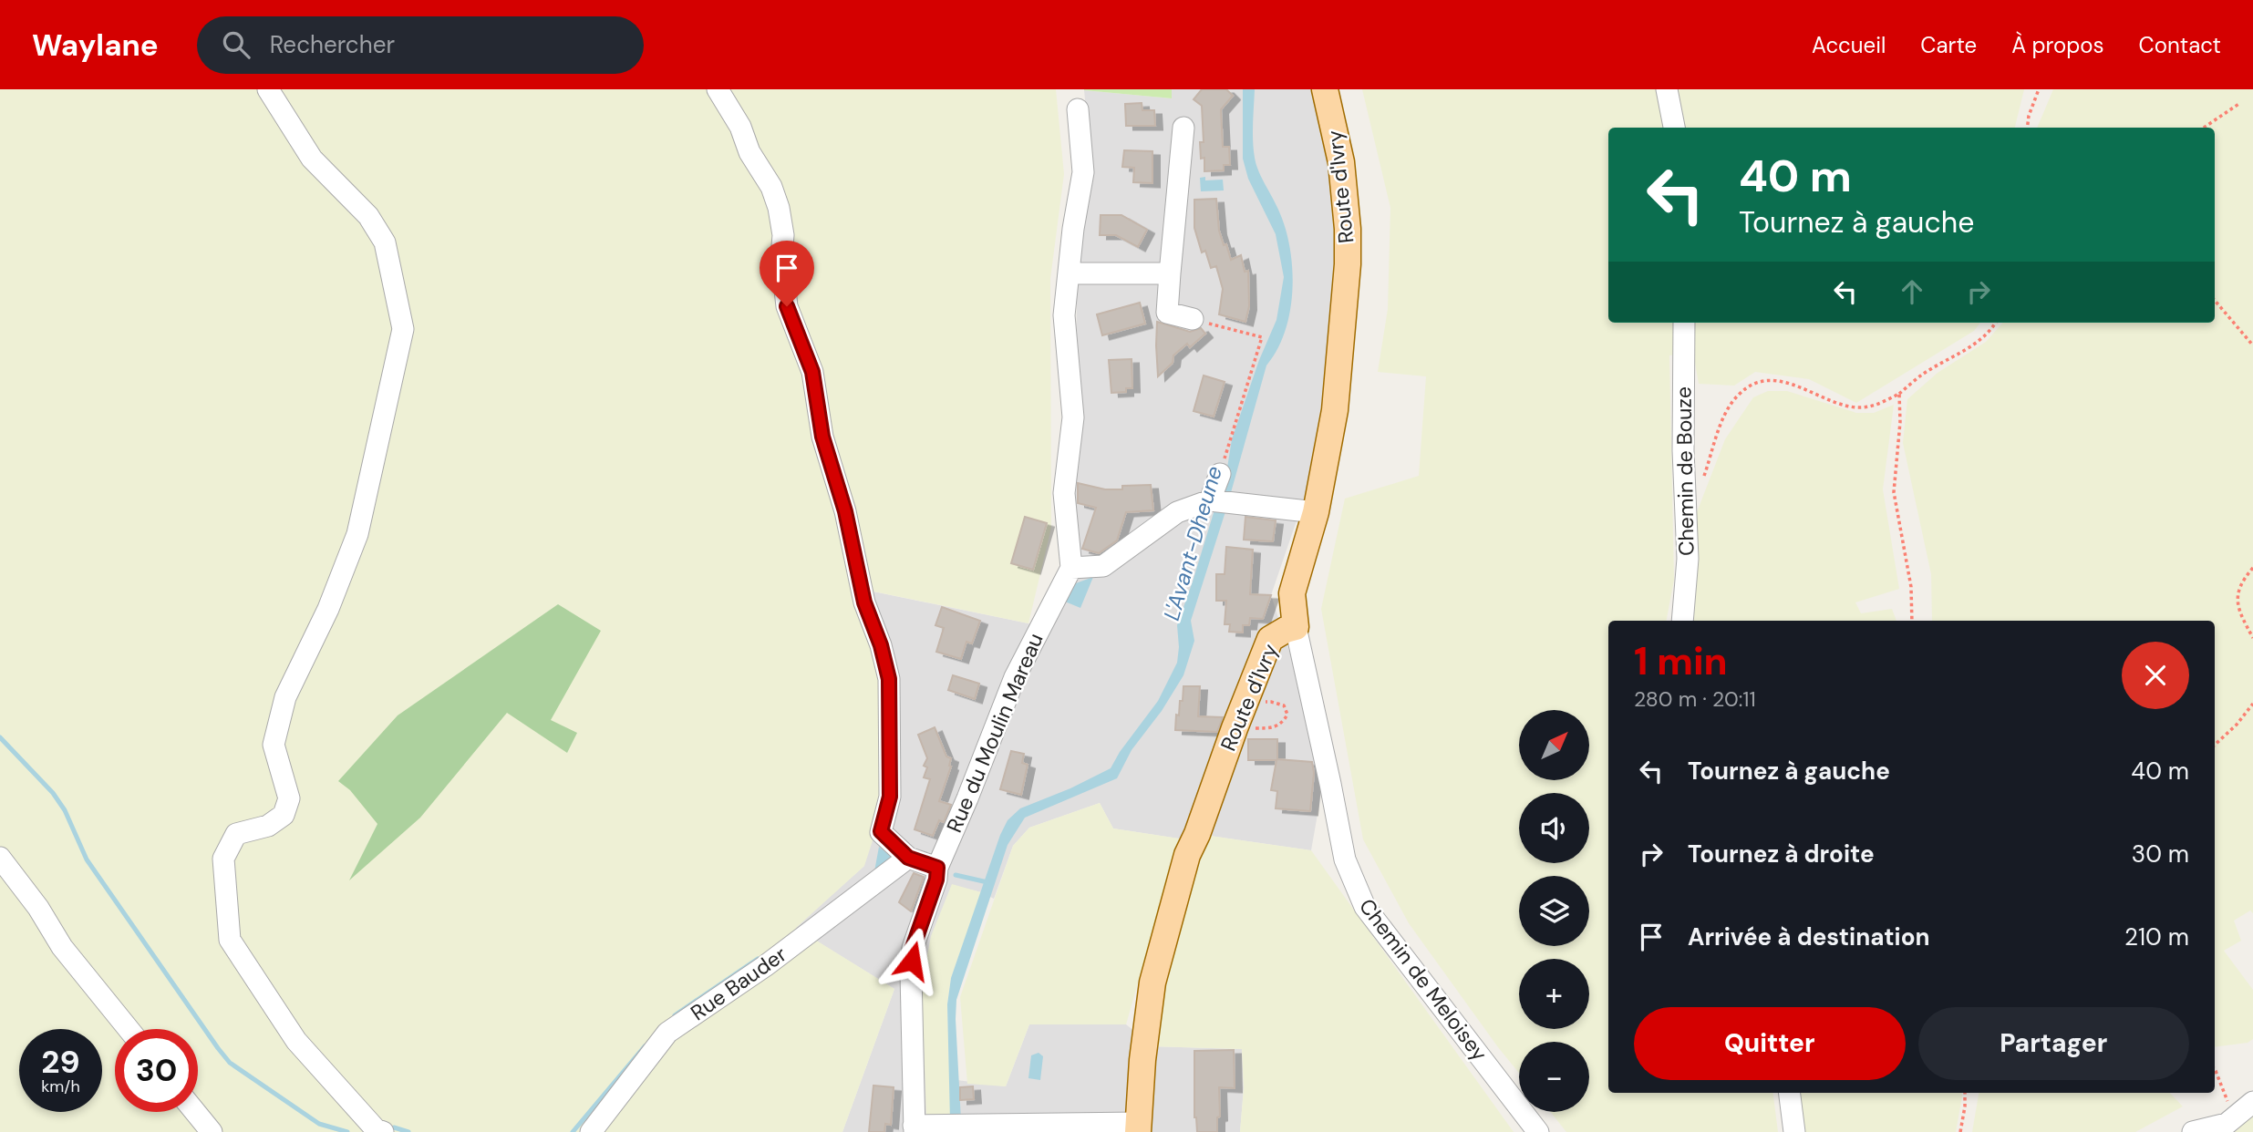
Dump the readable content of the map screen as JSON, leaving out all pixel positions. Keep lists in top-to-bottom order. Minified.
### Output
{"streets":{"main road":["Route d'Ivry"],"street":["Chemin de Bouze","Rue du Moulin Mareau","Chemin de Meloisey","Rue Bauder"]},"crossings":[["Route d'Ivry","Chemin de Meloisey"]],"water":["L'Avant-Dheune"],"north":"top right","page":{"header":"Waylane","search":"Rechercher","nav":["Accueil","Carte","À propos","Contact"],"turn":["40 m","Tournez à gauche"],"heading":["1 min","280 m · 20:11"],"map_buttons":["+","−"],"list":[{"name":"Tournez à gauche","value":"40 m"},{"name":"Tournez à droite","value":"30 m"},{"name":"Arrivée à destination","value":"210 m"}],"buttons":["Quitter","Partager"],"speed":"29 km/h","limit":"30"}}
